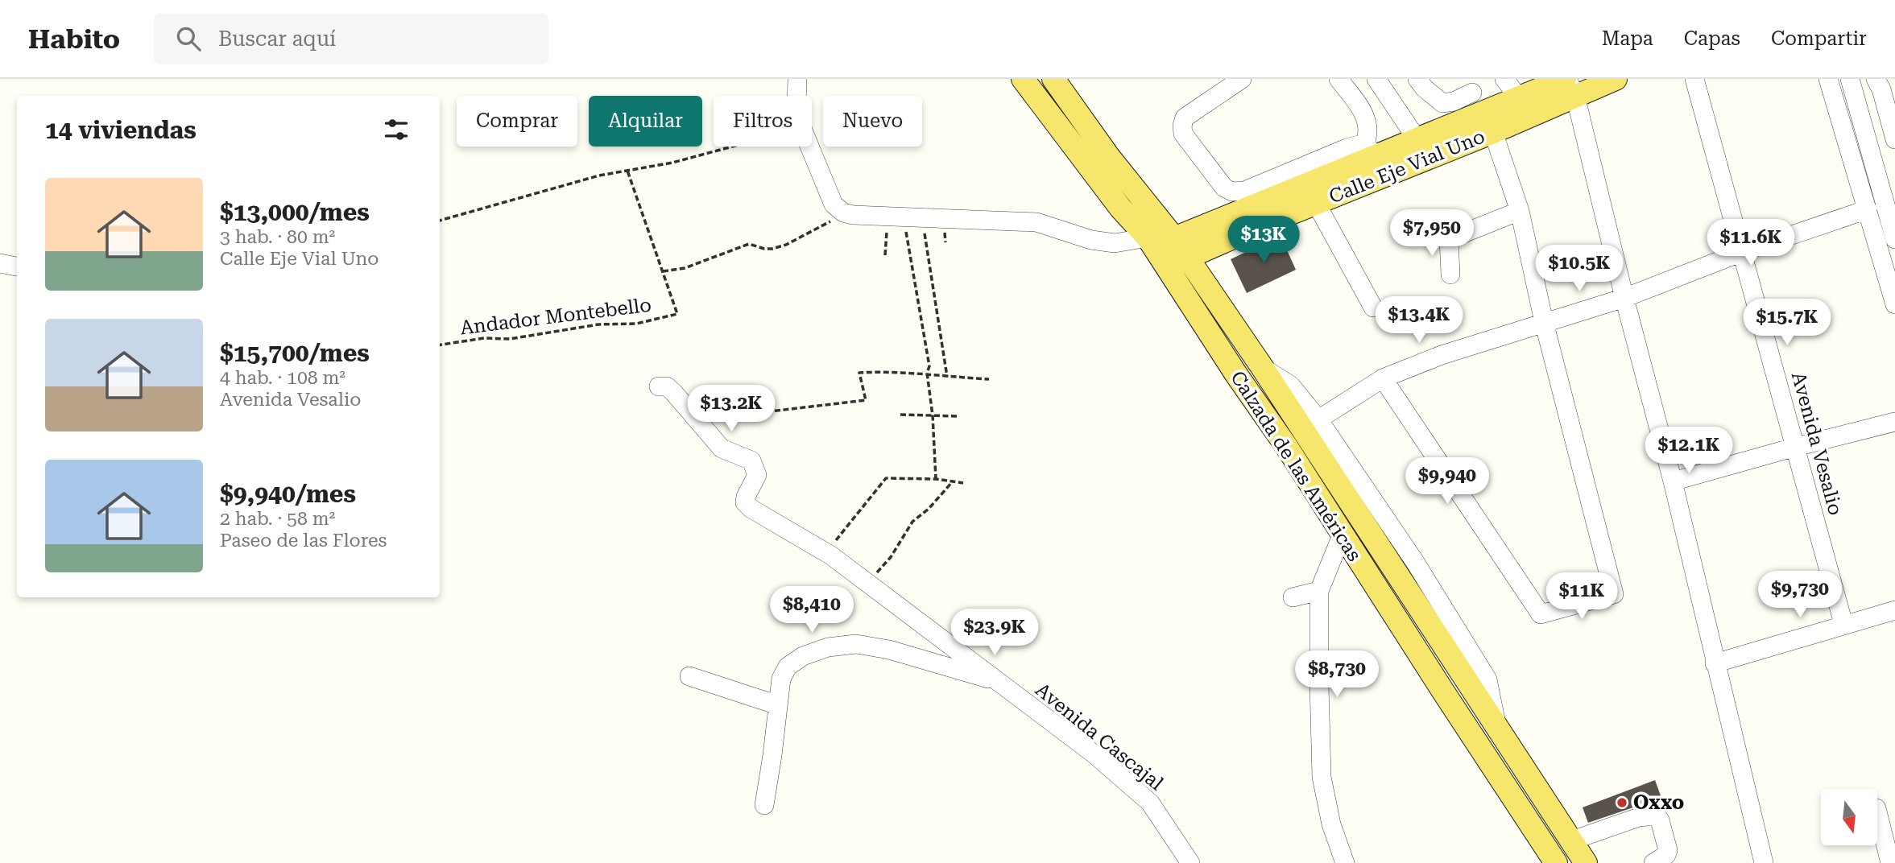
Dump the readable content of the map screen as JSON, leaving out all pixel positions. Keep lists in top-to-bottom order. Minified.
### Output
{"streets":{"main road":["Calle Eje Vial Uno","Calzada de las Américas"],"street":["Avenida Vesalio","Avenida Cascajal"],"path":["Andador Montebello"]},"crossings":[["Calle Eje Vial Uno","Calzada de las Américas"]],"places":["Oxxo"],"north":"bottom","page":{"header":"Habito","search":"Buscar aquí","nav":["Mapa","Capas","Compartir"],"chip":["Comprar","Alquilar","Filtros","Nuevo"],"heading":"14 viviendas","list":[{"name":"$13,000/mes","note":"3 hab. · 80 m² · Calle Eje Vial Uno"},{"name":"$15,700/mes","note":"4 hab. · 108 m² · Avenida Vesalio"},{"name":"$9,940/mes","note":"2 hab. · 58 m² · Paseo de las Flores"}],"price":["$7,950","$13K","$11.6K","$10.5K","$13.4K","$15.7K","$13.2K","$12.1K","$9,940","$9,730","$11K","$8,410","$23.9K","$8,730"]}}
